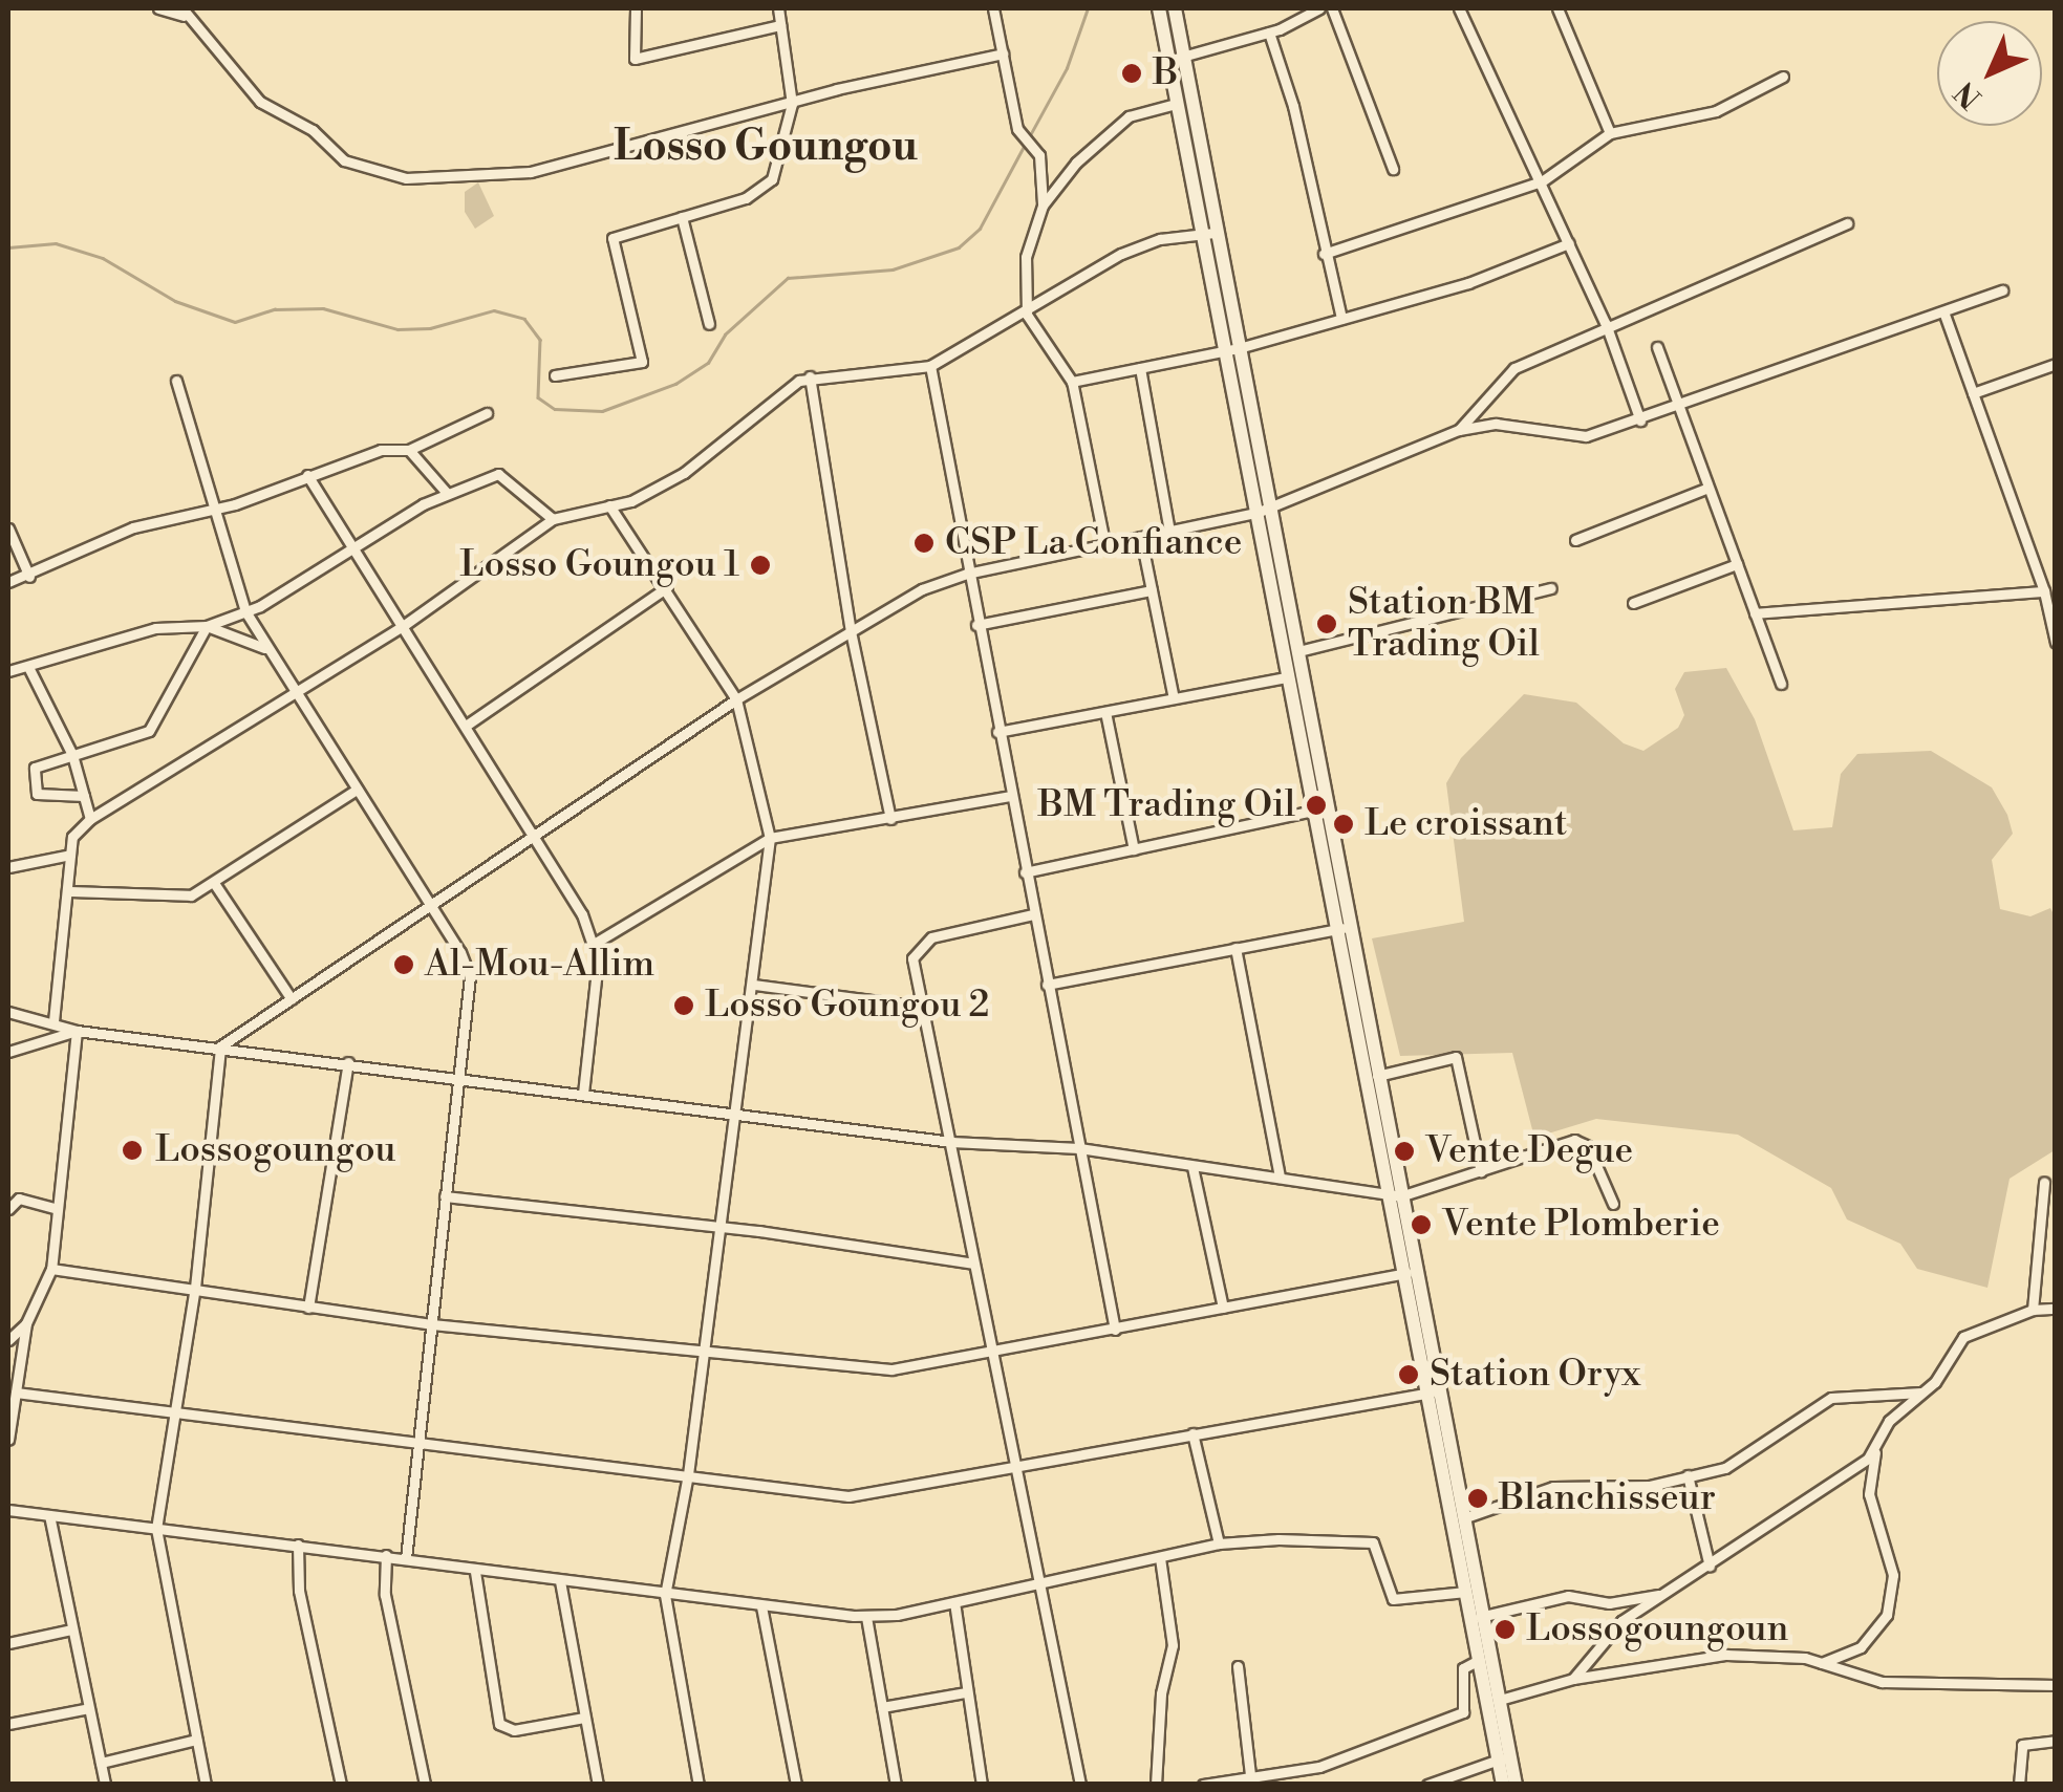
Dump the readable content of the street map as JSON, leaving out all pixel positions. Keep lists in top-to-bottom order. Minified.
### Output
{"districts":["Losso Goungou"],"places":["B","CSP La Confiance","Losso Goungou 1","Station BM Trading Oil","BM Trading Oil","Le croissant","Al-Mou-Allim","Losso Goungou 2","Lossogoungou","Vente Degue","Vente Plomberie","Station Oryx","Blanchisseur","Lossogoungoun"],"north":"bottom left"}
